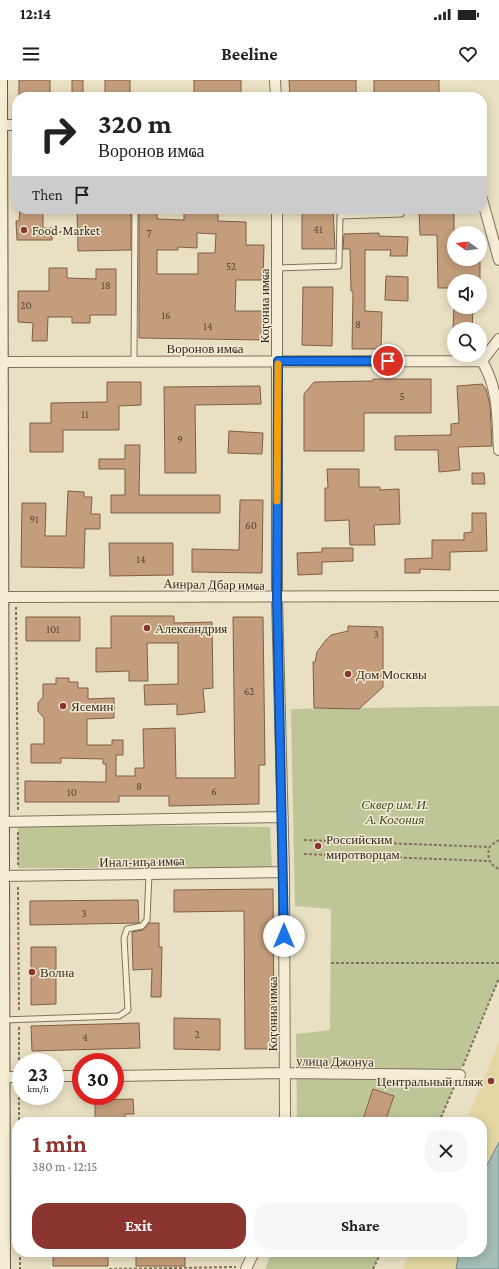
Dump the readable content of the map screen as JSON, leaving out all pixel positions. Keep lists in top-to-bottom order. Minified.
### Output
{"streets":{"street":["Коӷониа имҩа","Воронов имҩа","Аинрал Дбар имҩа","Инал-иҧа имҩа","улица Джонуа"]},"crossings":[["Коӷониа имҩа","Воронов имҩа"],["Коӷониа имҩа","Аинрал Дбар имҩа"],["Коӷониа имҩа","Инал-иҧа имҩа"],["Коӷониа имҩа","улица Джонуа"]],"parks":["Сквер им. И. А. Когония"],"places":["Food-Market","Александрия","Дом Москвы","Ясемин","Российским миротворцам","Волна","Центральный пляж"],"house_numbers":["41","7","52","18","20","16","8","14","5","11","9","91","60","14","101","3","62","8","6","10","3","2","4"],"north":"left","page":{"status":"12:14","header":"Beeline","turn":["320 m","Воронов имҩа"],"then":"Then","speed":"23 km/h","limit":"30","heading":["1 min","380 m · 12:15"],"buttons":["Exit","Share"]}}
